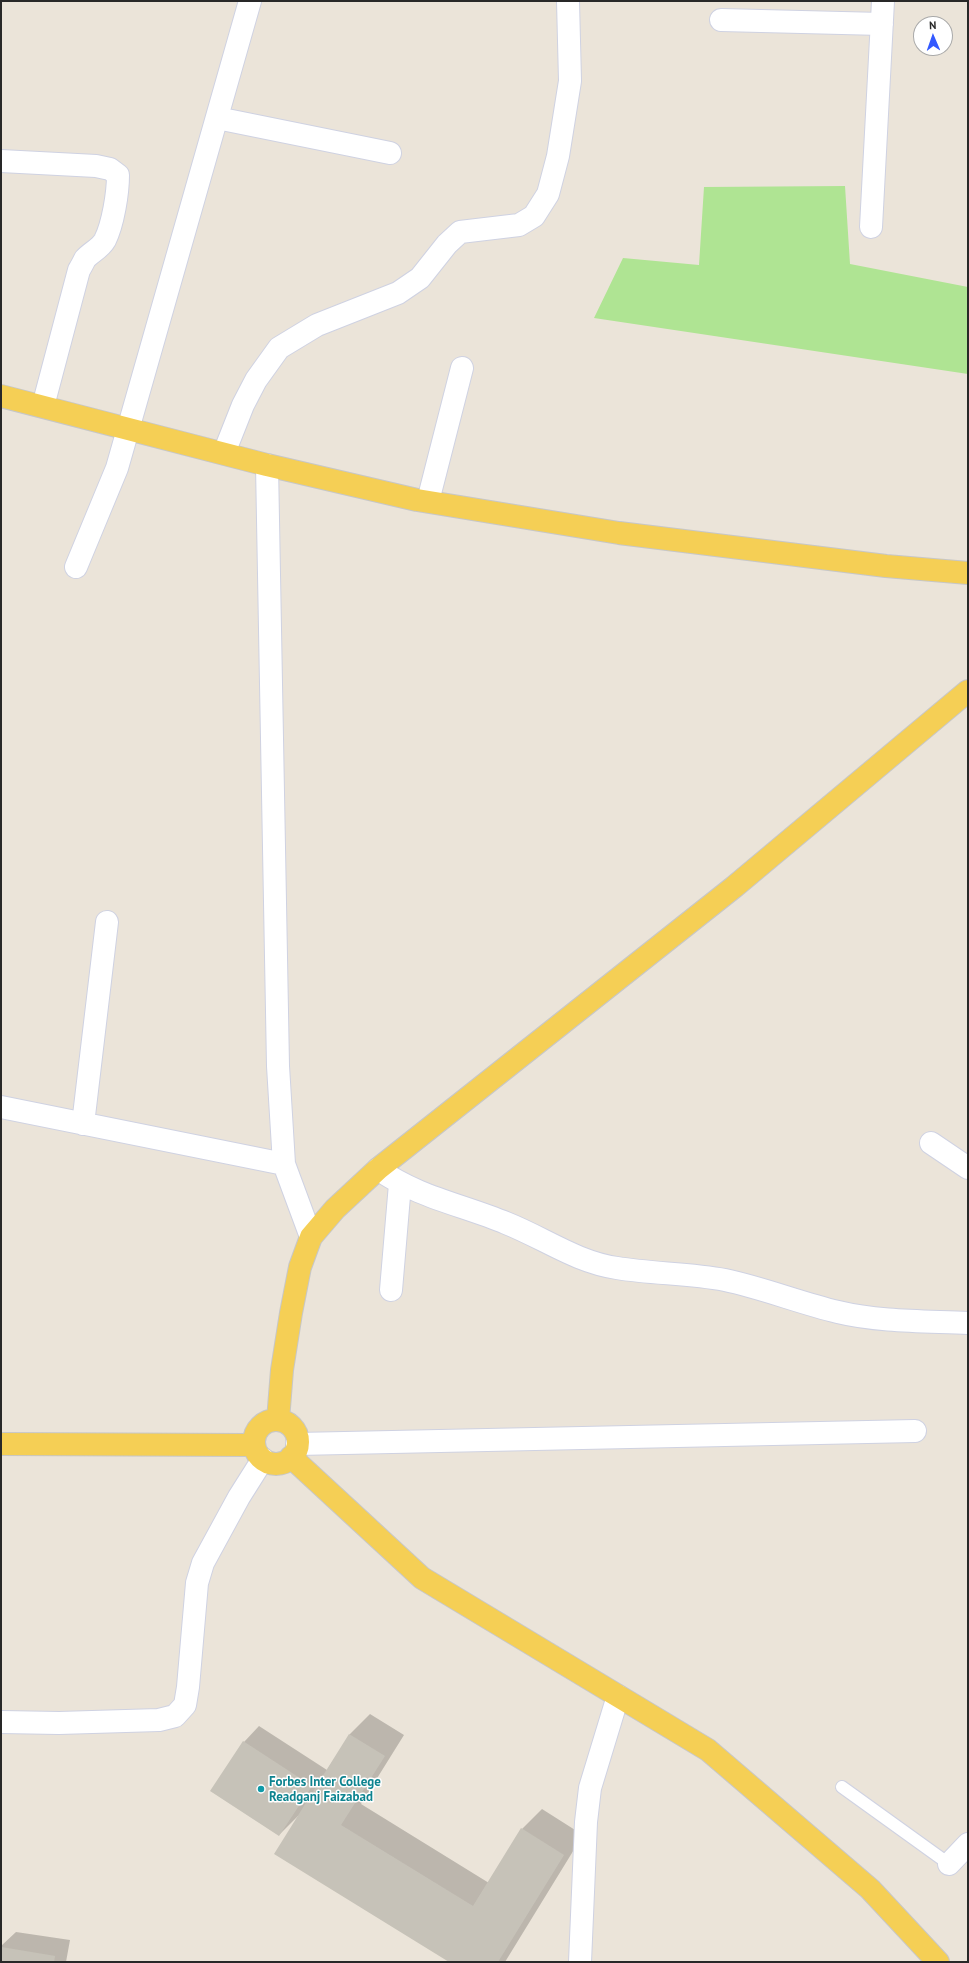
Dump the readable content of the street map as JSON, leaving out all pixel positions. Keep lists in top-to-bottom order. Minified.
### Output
{"places":["Forbes Inter College Readganj Faizabad"],"north":"top"}
